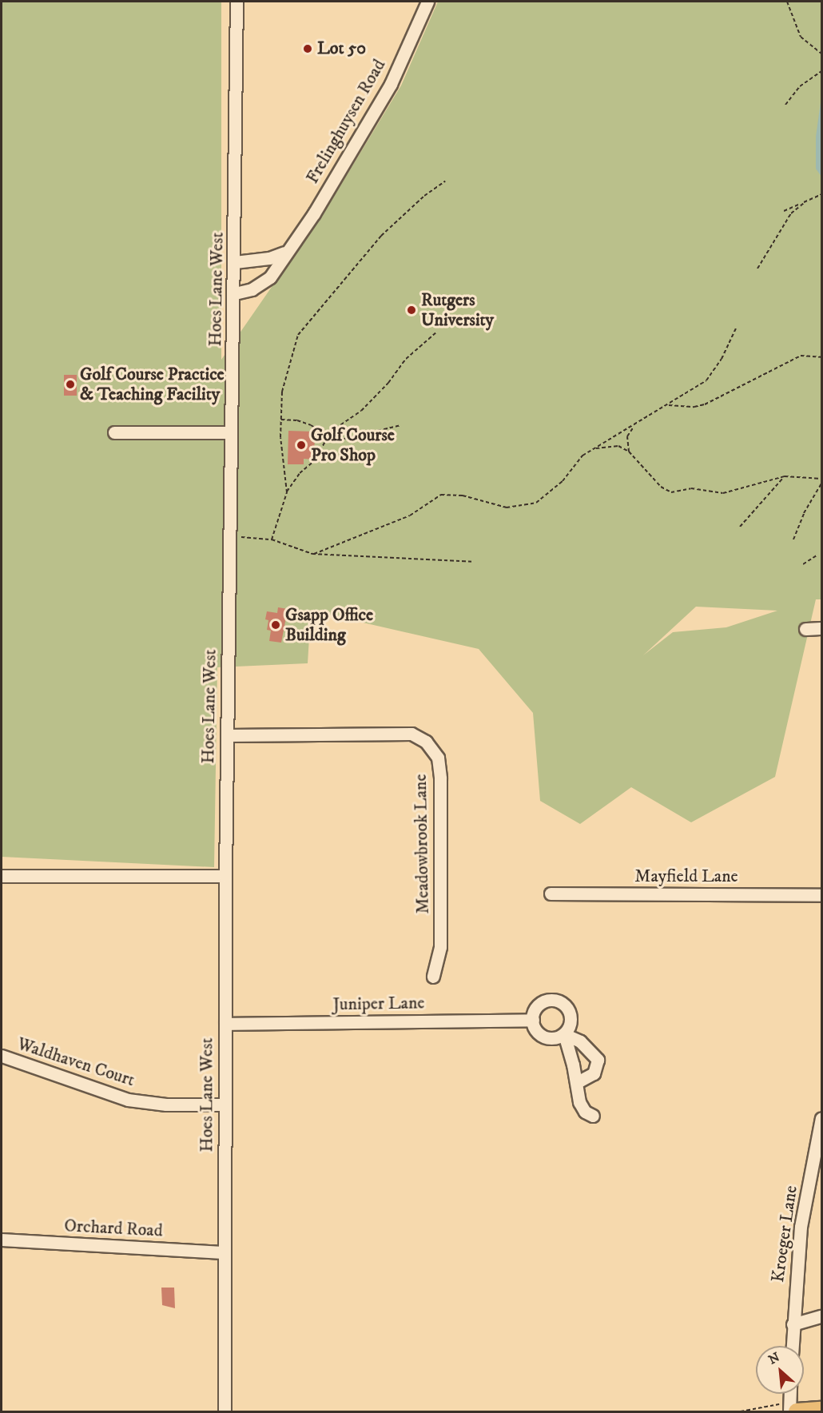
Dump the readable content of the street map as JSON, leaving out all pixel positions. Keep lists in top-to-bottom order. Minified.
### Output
{"streets":{"street":["Frelinghuysen Road","Hoes Lane West","Meadowbrook Lane","Mayfield Lane","Juniper Lane","Waldhaven Court","Orchard Road","Kroeger Lane"]},"crossings":[["Frelinghuysen Road","Hoes Lane West"],["Hoes Lane West","Meadowbrook Lane"],["Hoes Lane West","Juniper Lane"],["Hoes Lane West","Waldhaven Court"],["Hoes Lane West","Orchard Road"]],"places":["Lot 50","Rutgers University","Golf Course Practice & Teaching Facility","Golf Course Pro Shop","Gsapp Office Building"],"north":"top left"}
